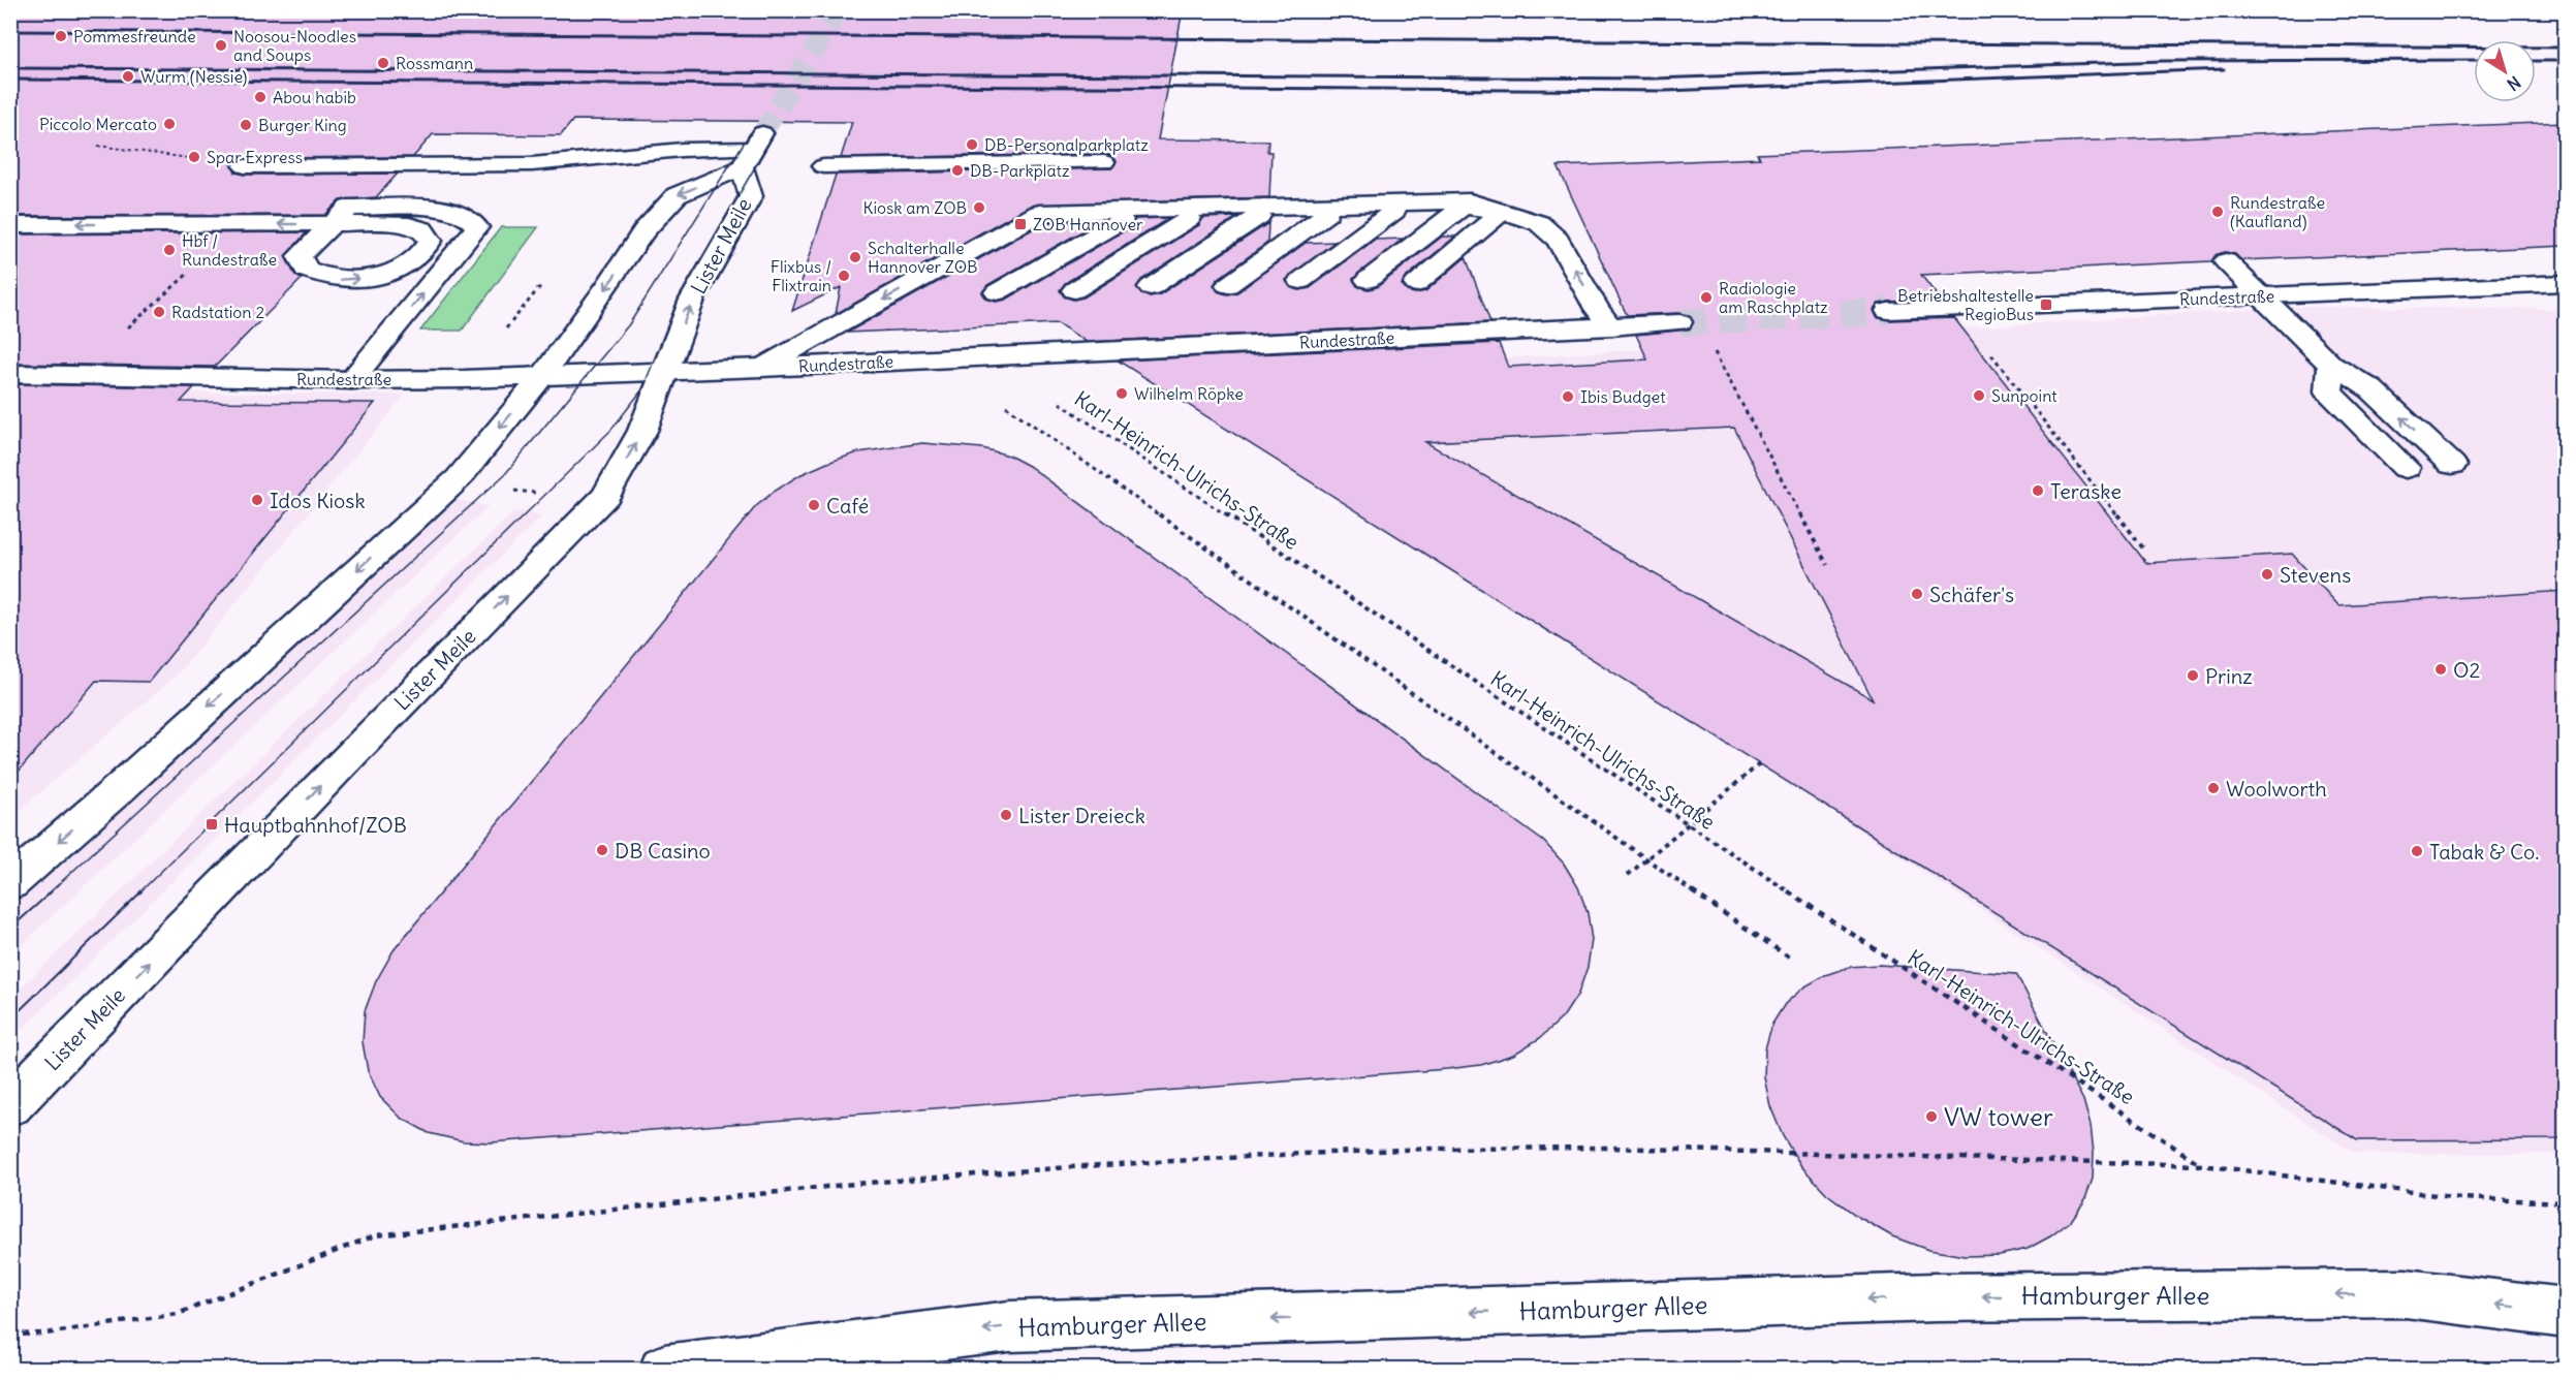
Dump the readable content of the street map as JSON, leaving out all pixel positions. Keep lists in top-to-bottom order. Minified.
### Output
{"streets":{"street":["Lister Meile","Rundestraße","Hamburger Allee"],"path":["Karl-Heinrich-Ulrichs-Straße"]},"crossings":[["Lister Meile","Rundestraße"],["Rundestraße","Karl-Heinrich-Ulrichs-Straße"]],"one_way":["Hamburger Allee"],"places":{"other":["Pommesfreunde","Noosou-Noodles and Soups","Rossmann","Wurm (Nessie)","Abou habib","Piccolo Mercato","Burger King","DB-Personalparkplatz","Spar Express","DB-Parkplatz","Kiosk am ZOB","Rundestraße (Kaufland)","Hbf / Rundestraße","Schalterhalle Hannover ZOB","Flixbus / Flixtrain","Radiologie am Raschplatz","Radstation 2","Wilhelm Röpke","Sunpoint","Ibis Budget","Teraske","Idos Kiosk","Café","Stevens","Schäfer's","O2","Prinz","Woolworth","Lister Dreieck","DB Casino","Tabak & Co.","VW tower"],"transit":["ZOB Hannover","Betriebshaltestelle RegioBus","Hauptbahnhof/ZOB"]},"north":"bottom right"}
